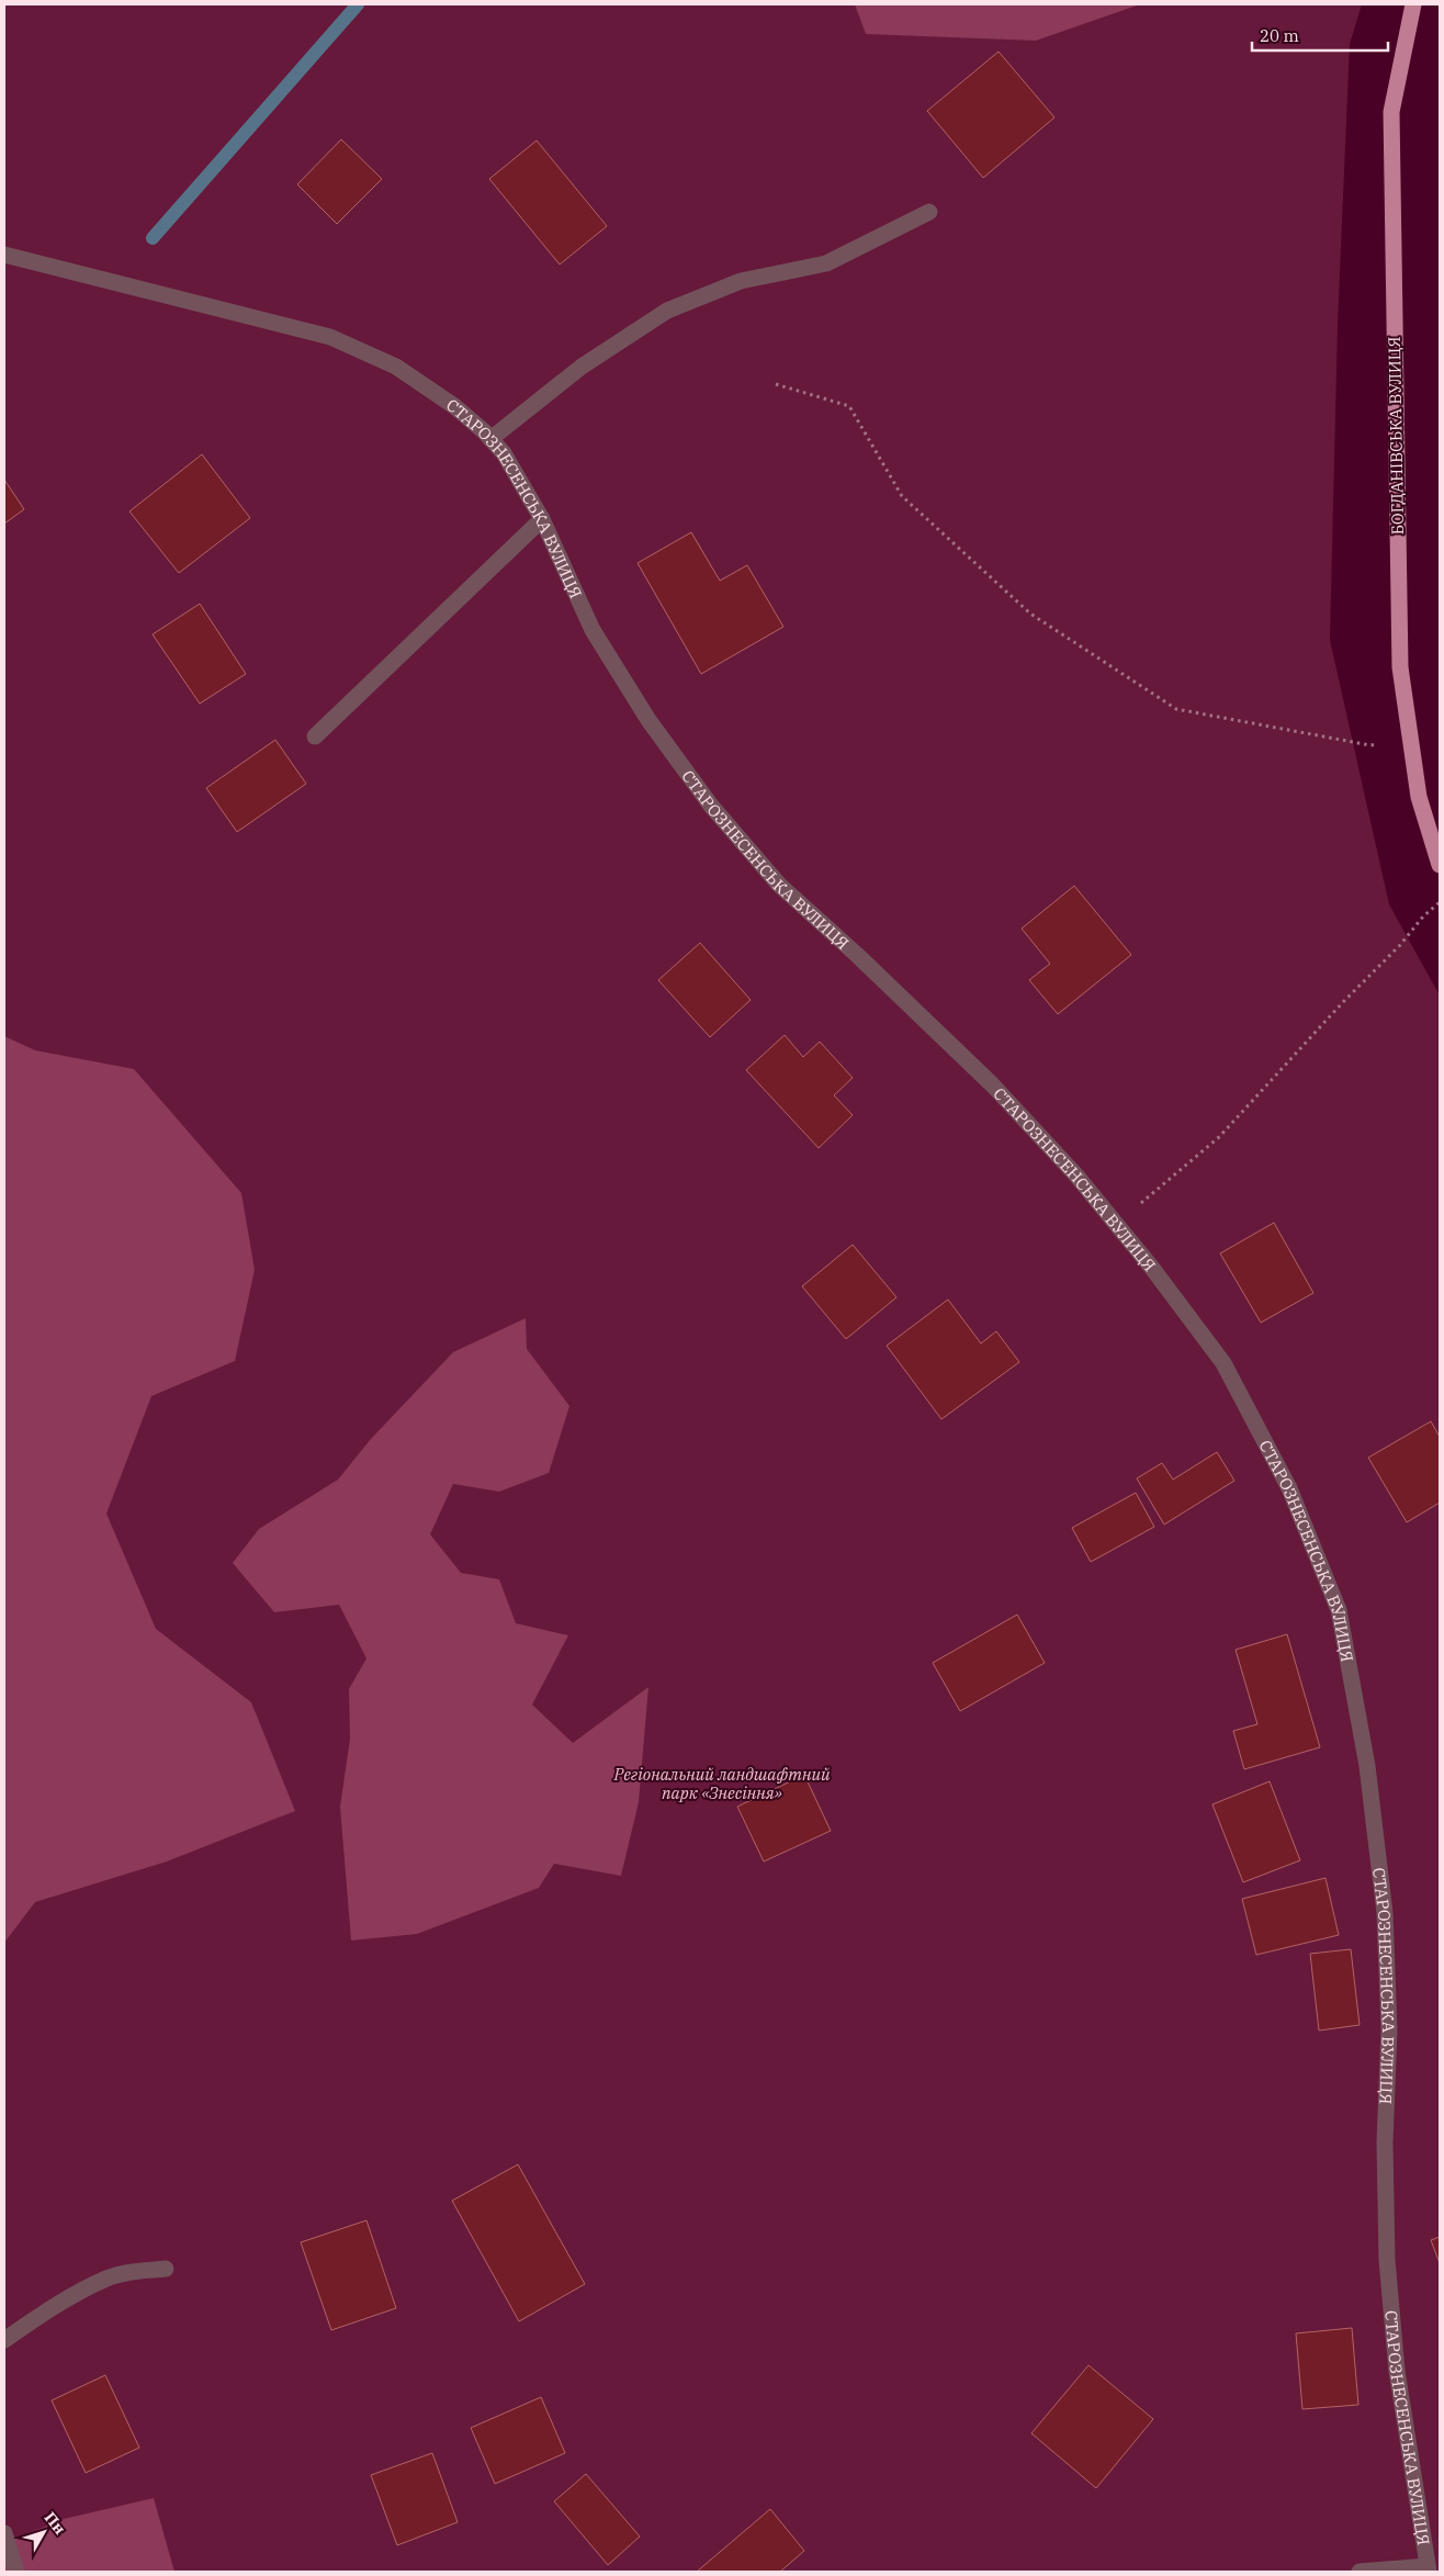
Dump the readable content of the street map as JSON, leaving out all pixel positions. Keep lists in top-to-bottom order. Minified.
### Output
{"streets":{"main road":["БОГДАНІВСЬКА ВУЛИЦЯ"],"street":["СТАРОЗНЕСЕНСЬКА ВУЛИЦЯ"]},"parks":["Регіональний ландшафтний парк «Знесіння»"],"scale_bar":"20 m","north":"top right"}
